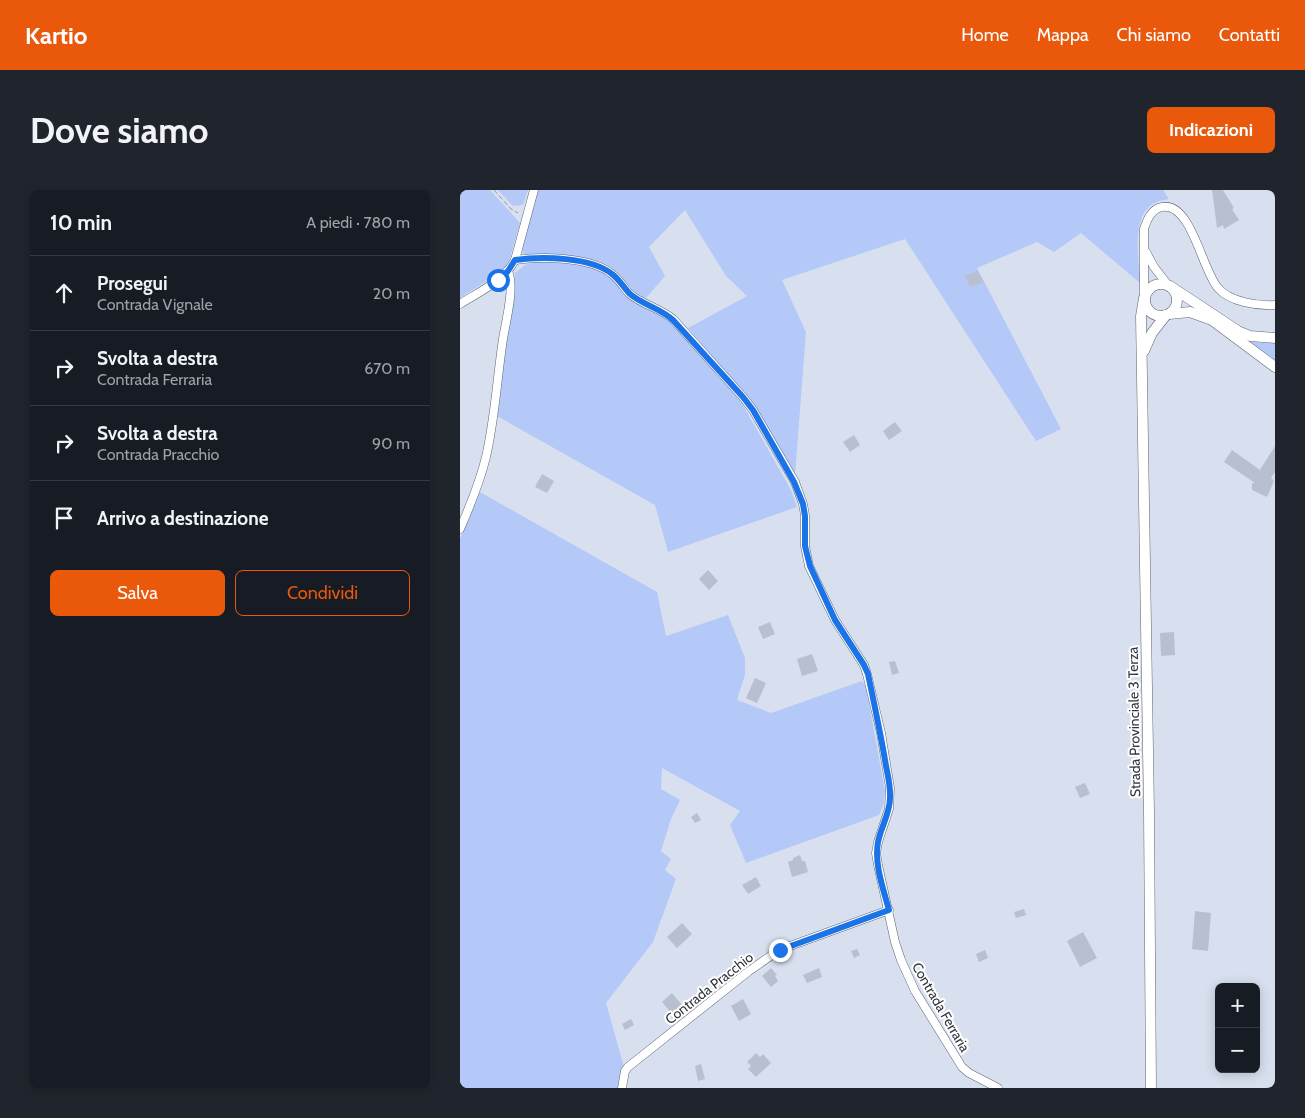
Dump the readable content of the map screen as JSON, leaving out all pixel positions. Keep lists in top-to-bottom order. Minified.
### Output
{"streets":{"street":["Strada Provinciale 3 Terza","Contrada Pracchio","Contrada Ferraria"]},"crossings":[["Contrada Pracchio","Contrada Ferraria"]],"page":{"header":"Kartio","nav":["Home","Mappa","Chi siamo","Contatti"],"buttons":["Indicazioni",["Salva","Condividi"]],"title":"Dove siamo","heading":["10 min","A piedi · 780 m"],"list":[["Prosegui","Contrada Vignale","20 m"],["Svolta a destra","Contrada Ferraria","670 m"],["Svolta a destra","Contrada Pracchio","90 m"],"Arrivo a destinazione"],"map_buttons":["+","−"]}}
